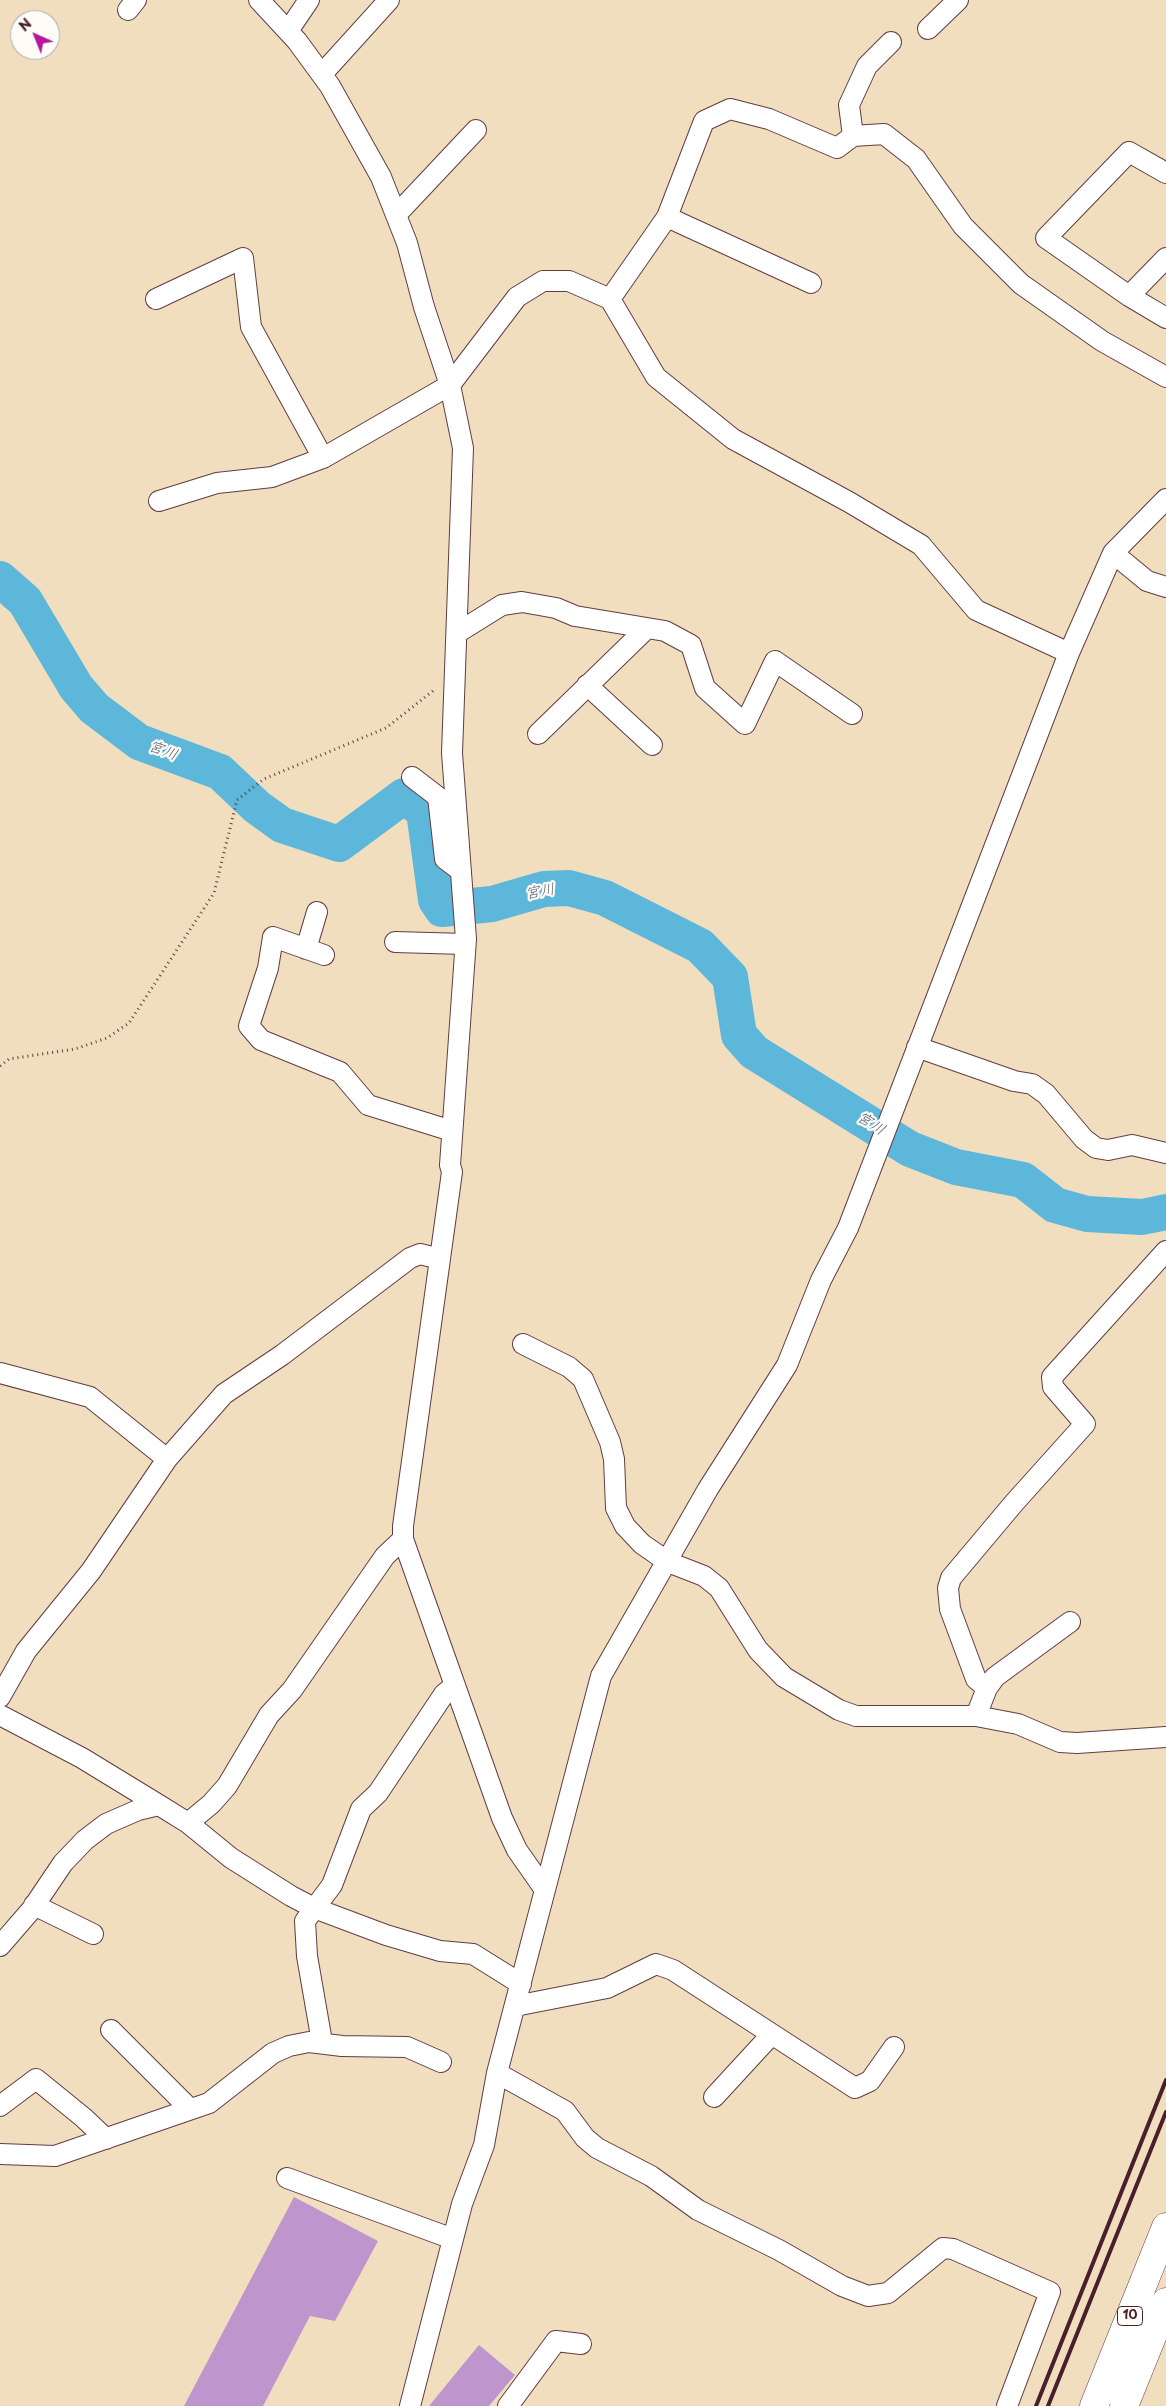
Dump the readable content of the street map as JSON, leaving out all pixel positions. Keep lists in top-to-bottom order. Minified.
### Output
{"streets":{"highway":["10"]},"water":["宮川"],"north":"top left"}
